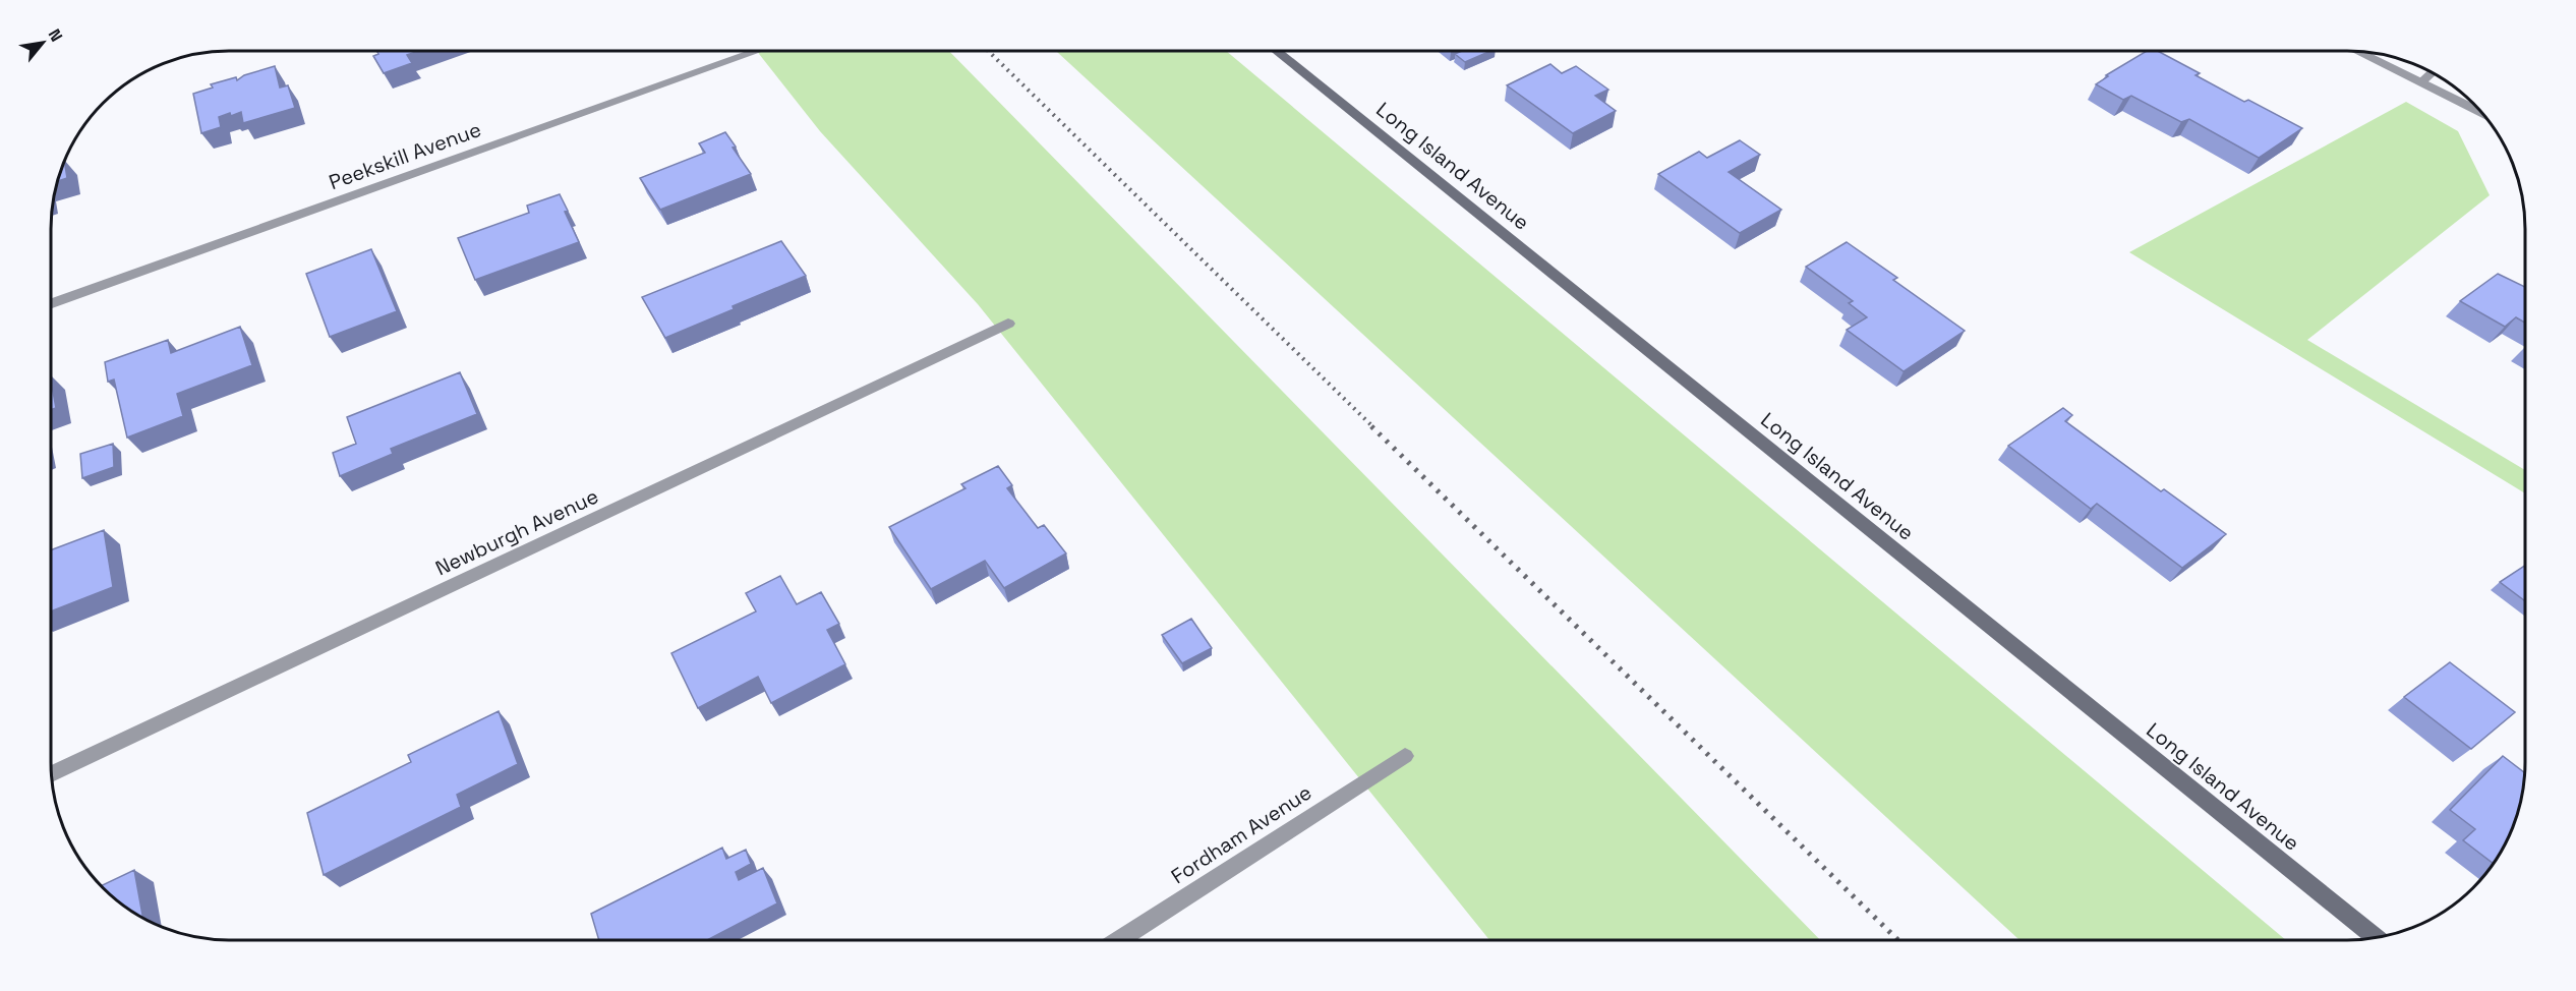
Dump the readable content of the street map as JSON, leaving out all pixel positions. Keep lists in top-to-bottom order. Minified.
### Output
{"streets":{"street":["Peekskill Avenue","Long Island Avenue","Newburgh Avenue","Fordham Avenue"]},"north":"top right"}
